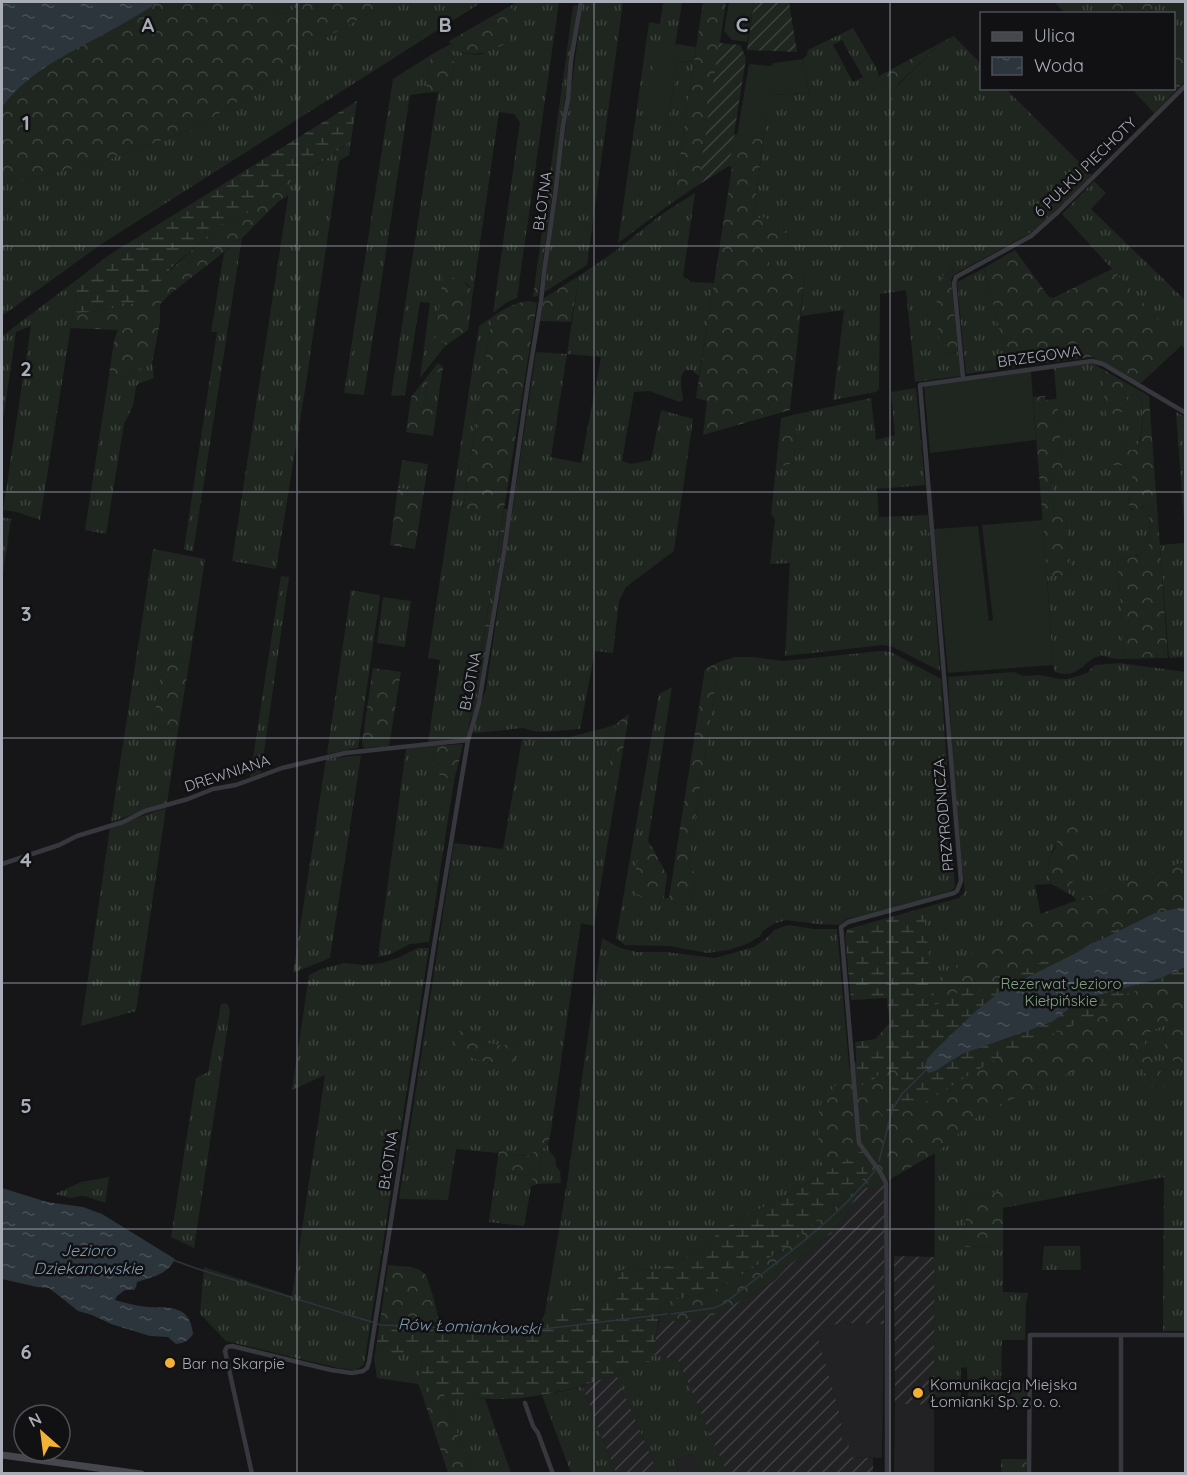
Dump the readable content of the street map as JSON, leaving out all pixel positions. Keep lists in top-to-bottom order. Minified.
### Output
{"streets":{"street":["6 PUŁKU PIECHOTY","BŁOTNA","BRZEGOWA","DREWNIANA","PRZYRODNICZA"]},"crossings":[["6 PUŁKU PIECHOTY","BRZEGOWA"],["BŁOTNA","DREWNIANA"],["BRZEGOWA","PRZYRODNICZA"]],"water":["Jezioro Dziekanowskie","Rów Łomiankowski"],"parks":["Rezerwat Jezioro Kiełpińskie"],"places":["Bar na Skarpie","Komunikacja Miejska Łomianki Sp. z o. o."],"legend":["Ulica","Woda"],"north":"top left","grid":{"columns":["A","B","C"],"rows":["1","2","3","4","5","6"]}}
